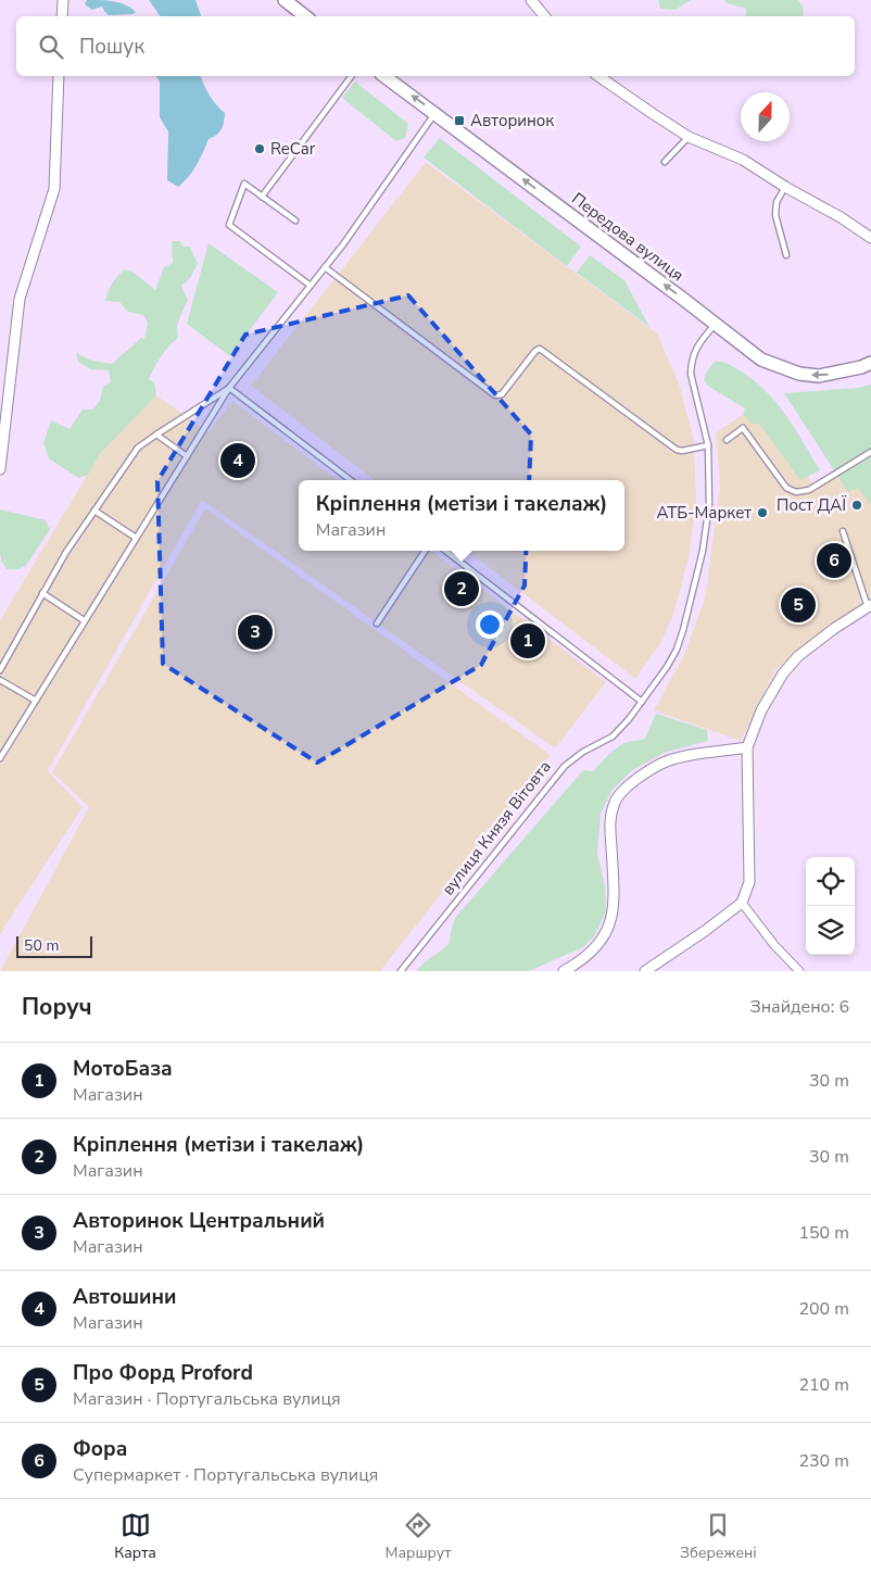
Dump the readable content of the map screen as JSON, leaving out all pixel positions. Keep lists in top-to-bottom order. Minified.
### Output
{"streets":{"street":["Передова вулиця"],"lane":["вулиця Князя Вітовта"]},"crossings":[["Передова вулиця","вулиця Князя Вітовта"]],"one_way":["Передова вулиця"],"places":{"transit":["Авторинок"],"other":["ReCar","Пост ДАЇ","АТБ-Маркет"]},"scale_bar":"50 m","north":"top","page":{"search":"Пошук","pins":["4","6","2","5","3","1"],"popup":["Кріплення (метізи і такелаж)","Магазин"],"scale":"50 m","heading":["Поруч","Знайдено: 6"],"list":[{"mark":"1","name":"МотоБаза","note":"Магазин","value":"30 m"},{"mark":"2","name":"Кріплення (метізи і такелаж)","note":"Магазин","value":"30 m"},{"mark":"3","name":"Авторинок Центральний","note":"Магазин","value":"150 m"},{"mark":"4","name":"Автошини","note":"Магазин","value":"200 m"},{"mark":"5","name":"Про Форд Proford","note":"Магазин · Португальська вулиця","value":"210 m"},{"mark":"6","name":"Фора","note":"Супермаркет · Португальська вулиця","value":"230 m"}],"nav":["Карта","Маршрут","Збережені"]}}
